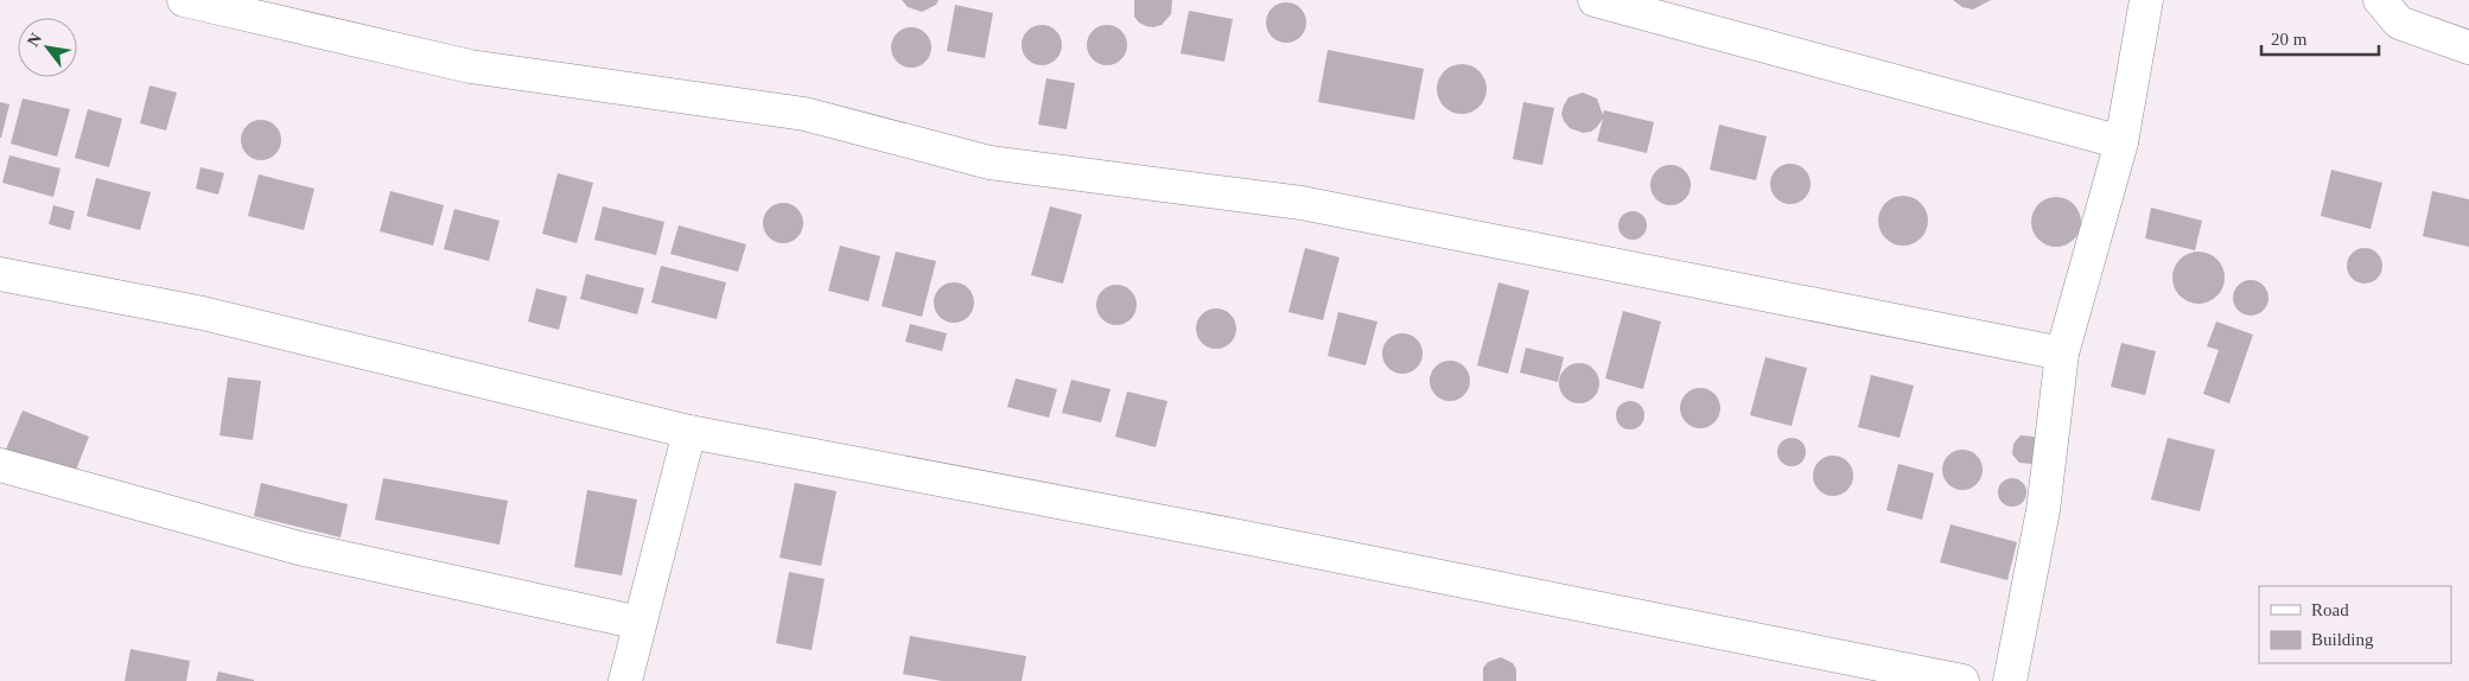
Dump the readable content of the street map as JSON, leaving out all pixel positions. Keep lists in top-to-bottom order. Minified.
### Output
{"legend":["Road","Building"],"scale_bar":"20 m","north":"top left"}
